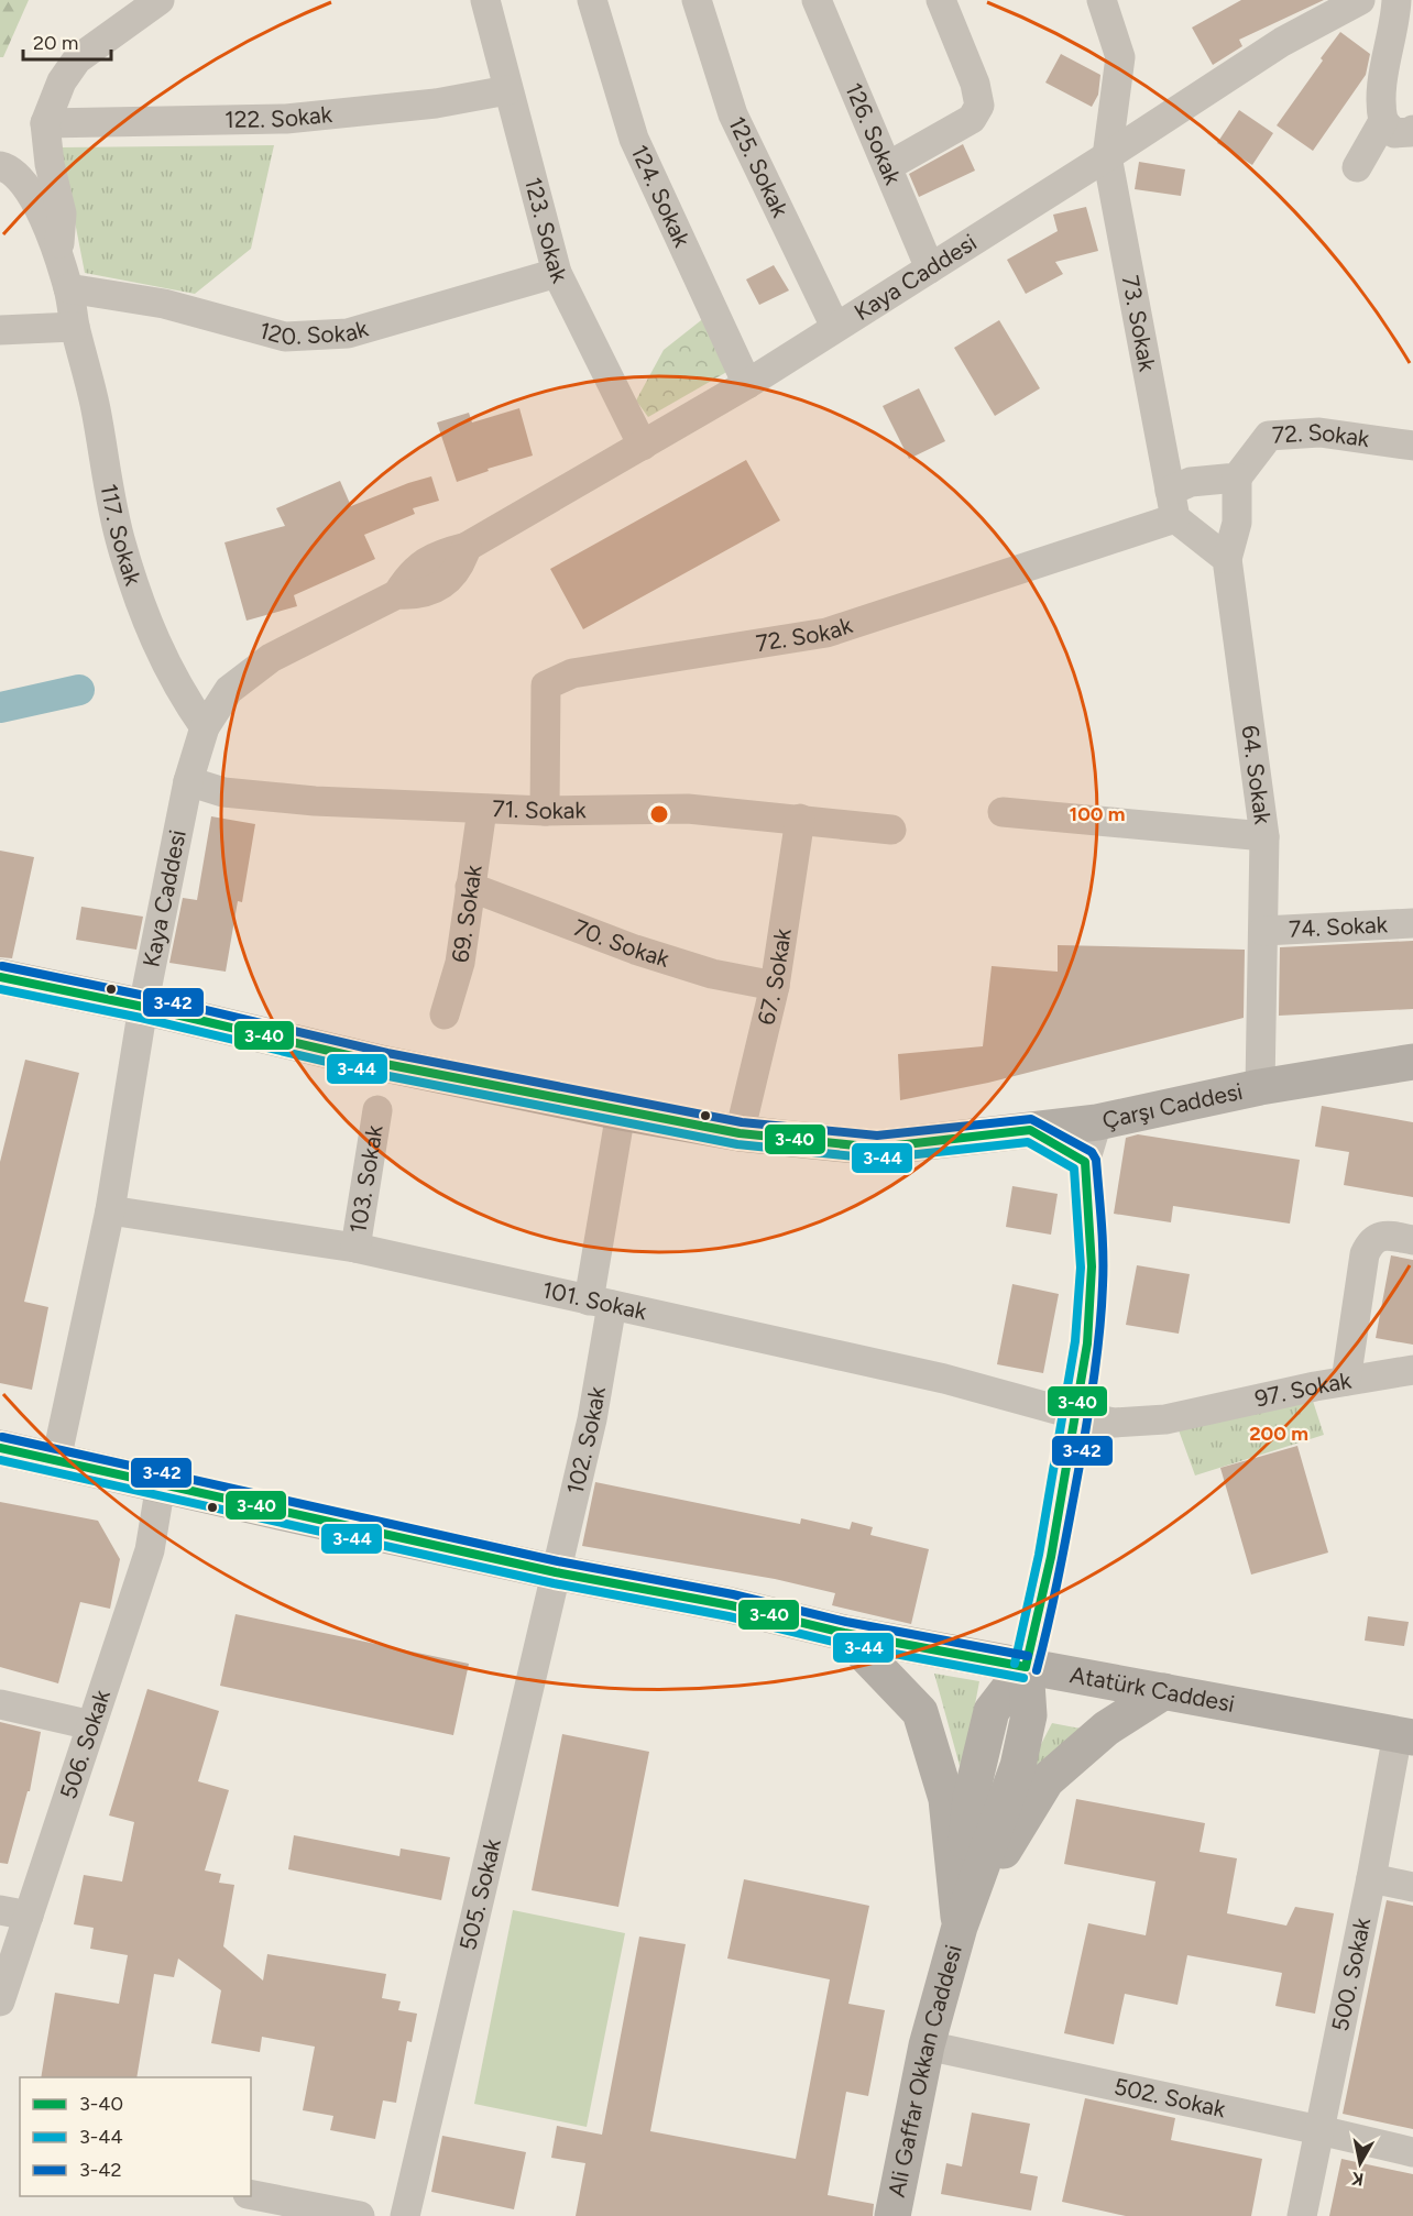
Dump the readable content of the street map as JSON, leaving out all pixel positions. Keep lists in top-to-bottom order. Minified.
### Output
{"streets":{"main road":["Çarşı Caddesi","Atatürk Caddesi","Ali Gaffar Okkan Caddesi"],"street":["122. Sokak","126. Sokak","125. Sokak","124. Sokak","123. Sokak","Kaya Caddesi","73. Sokak","120. Sokak","72. Sokak","117. Sokak","64. Sokak","71. Sokak","69. Sokak","74. Sokak","70. Sokak","67. Sokak","103. Sokak","101. Sokak","97. Sokak","102. Sokak","506. Sokak","505. Sokak","500. Sokak","502. Sokak"]},"crossings":[["122. Sokak","123. Sokak"],["126. Sokak","Kaya Caddesi"],["125. Sokak","Kaya Caddesi"],["124. Sokak","Kaya Caddesi"],["123. Sokak","Kaya Caddesi"],["123. Sokak","120. Sokak"],["Kaya Caddesi","73. Sokak"],["Kaya Caddesi","117. Sokak"],["Kaya Caddesi","71. Sokak"],["Kaya Caddesi","Çarşı Caddesi"],["Kaya Caddesi","101. Sokak"],["Kaya Caddesi","Atatürk Caddesi"],["73. Sokak","72. Sokak"],["120. Sokak","117. Sokak"],["72. Sokak","71. Sokak"],["64. Sokak","74. Sokak"],["64. Sokak","Çarşı Caddesi"],["71. Sokak","69. Sokak"],["71. Sokak","67. Sokak"],["69. Sokak","70. Sokak"],["70. Sokak","67. Sokak"],["67. Sokak","Çarşı Caddesi"],["Çarşı Caddesi","102. Sokak"],["103. Sokak","101. Sokak"],["101. Sokak","97. Sokak"],["101. Sokak","102. Sokak"],["102. Sokak","Atatürk Caddesi"],["102. Sokak","505. Sokak"],["Atatürk Caddesi","506. Sokak"],["Atatürk Caddesi","505. Sokak"],["Atatürk Caddesi","500. Sokak"],["500. Sokak","502. Sokak"],["Ali Gaffar Okkan Caddesi","502. Sokak"]],"lines":["transit line 3-42","transit line 3-40","transit line 3-44"],"legend":["3-40","3-44","3-42"],"scale_bar":"20 m","north":"bottom","rings":["100 m","200 m"]}
